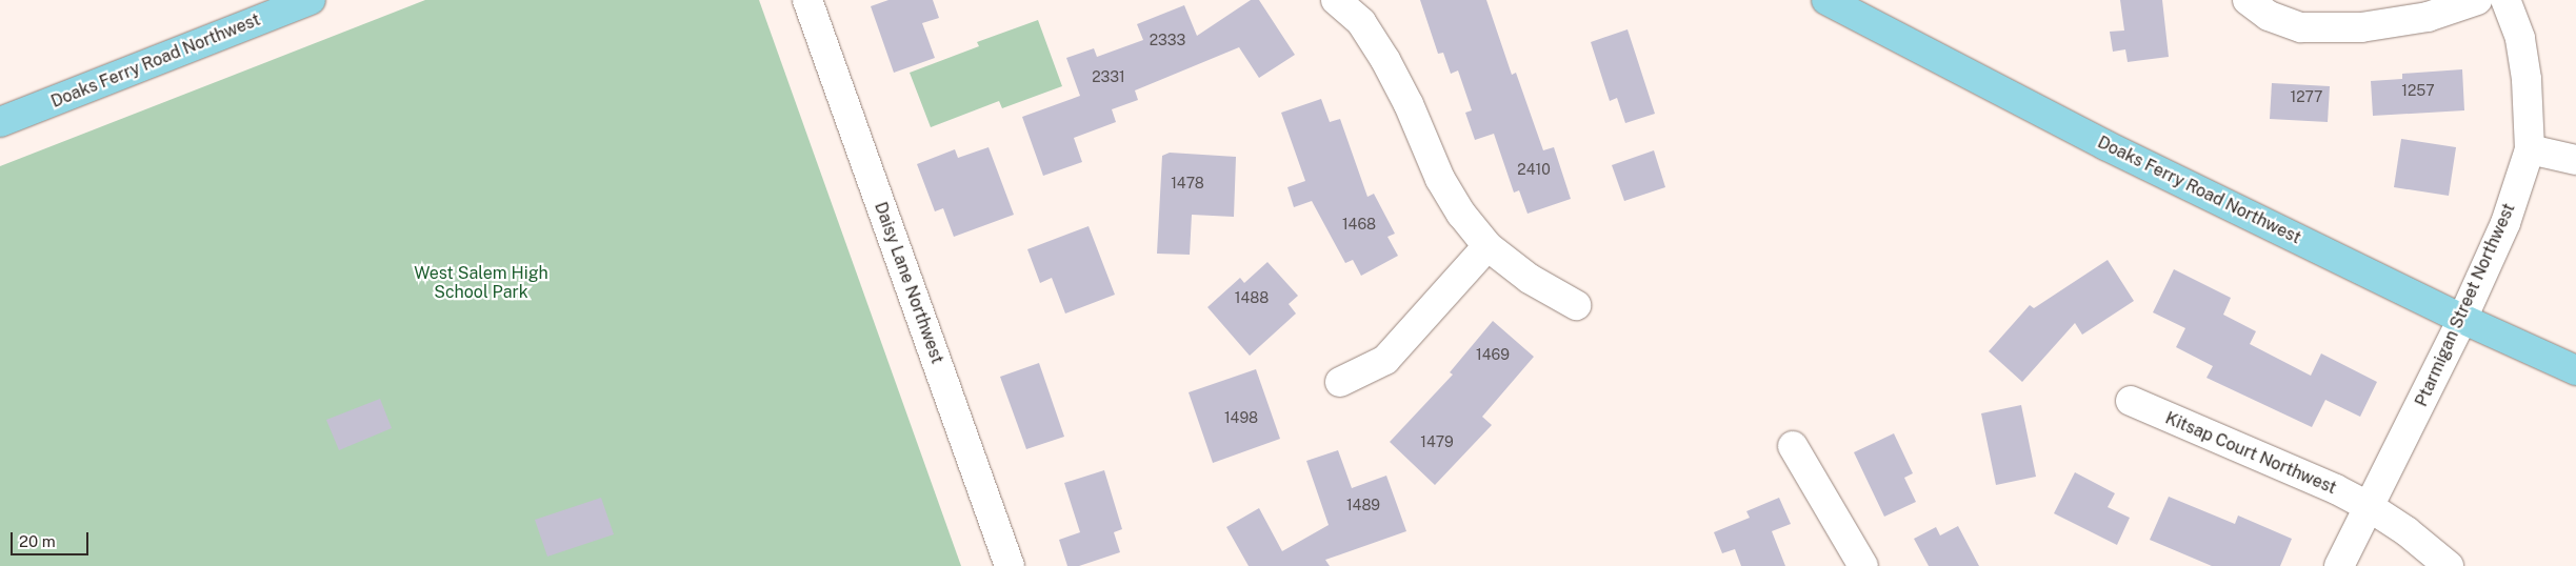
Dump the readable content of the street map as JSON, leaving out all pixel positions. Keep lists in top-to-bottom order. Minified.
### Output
{"streets":{"main road":["Doaks Ferry Road Northwest"],"street":["Daisy Lane Northwest","Ptarmigan Street Northwest","Kitsap Court Northwest"]},"crossings":[["Doaks Ferry Road Northwest","Ptarmigan Street Northwest"],["Ptarmigan Street Northwest","Kitsap Court Northwest"]],"parks":["West Salem High School Park"],"house_numbers":["2333","2331","1257","1277","2410","1478","1468","1488","1469","1498","1479","1489"],"scale_bar":"20 m"}
